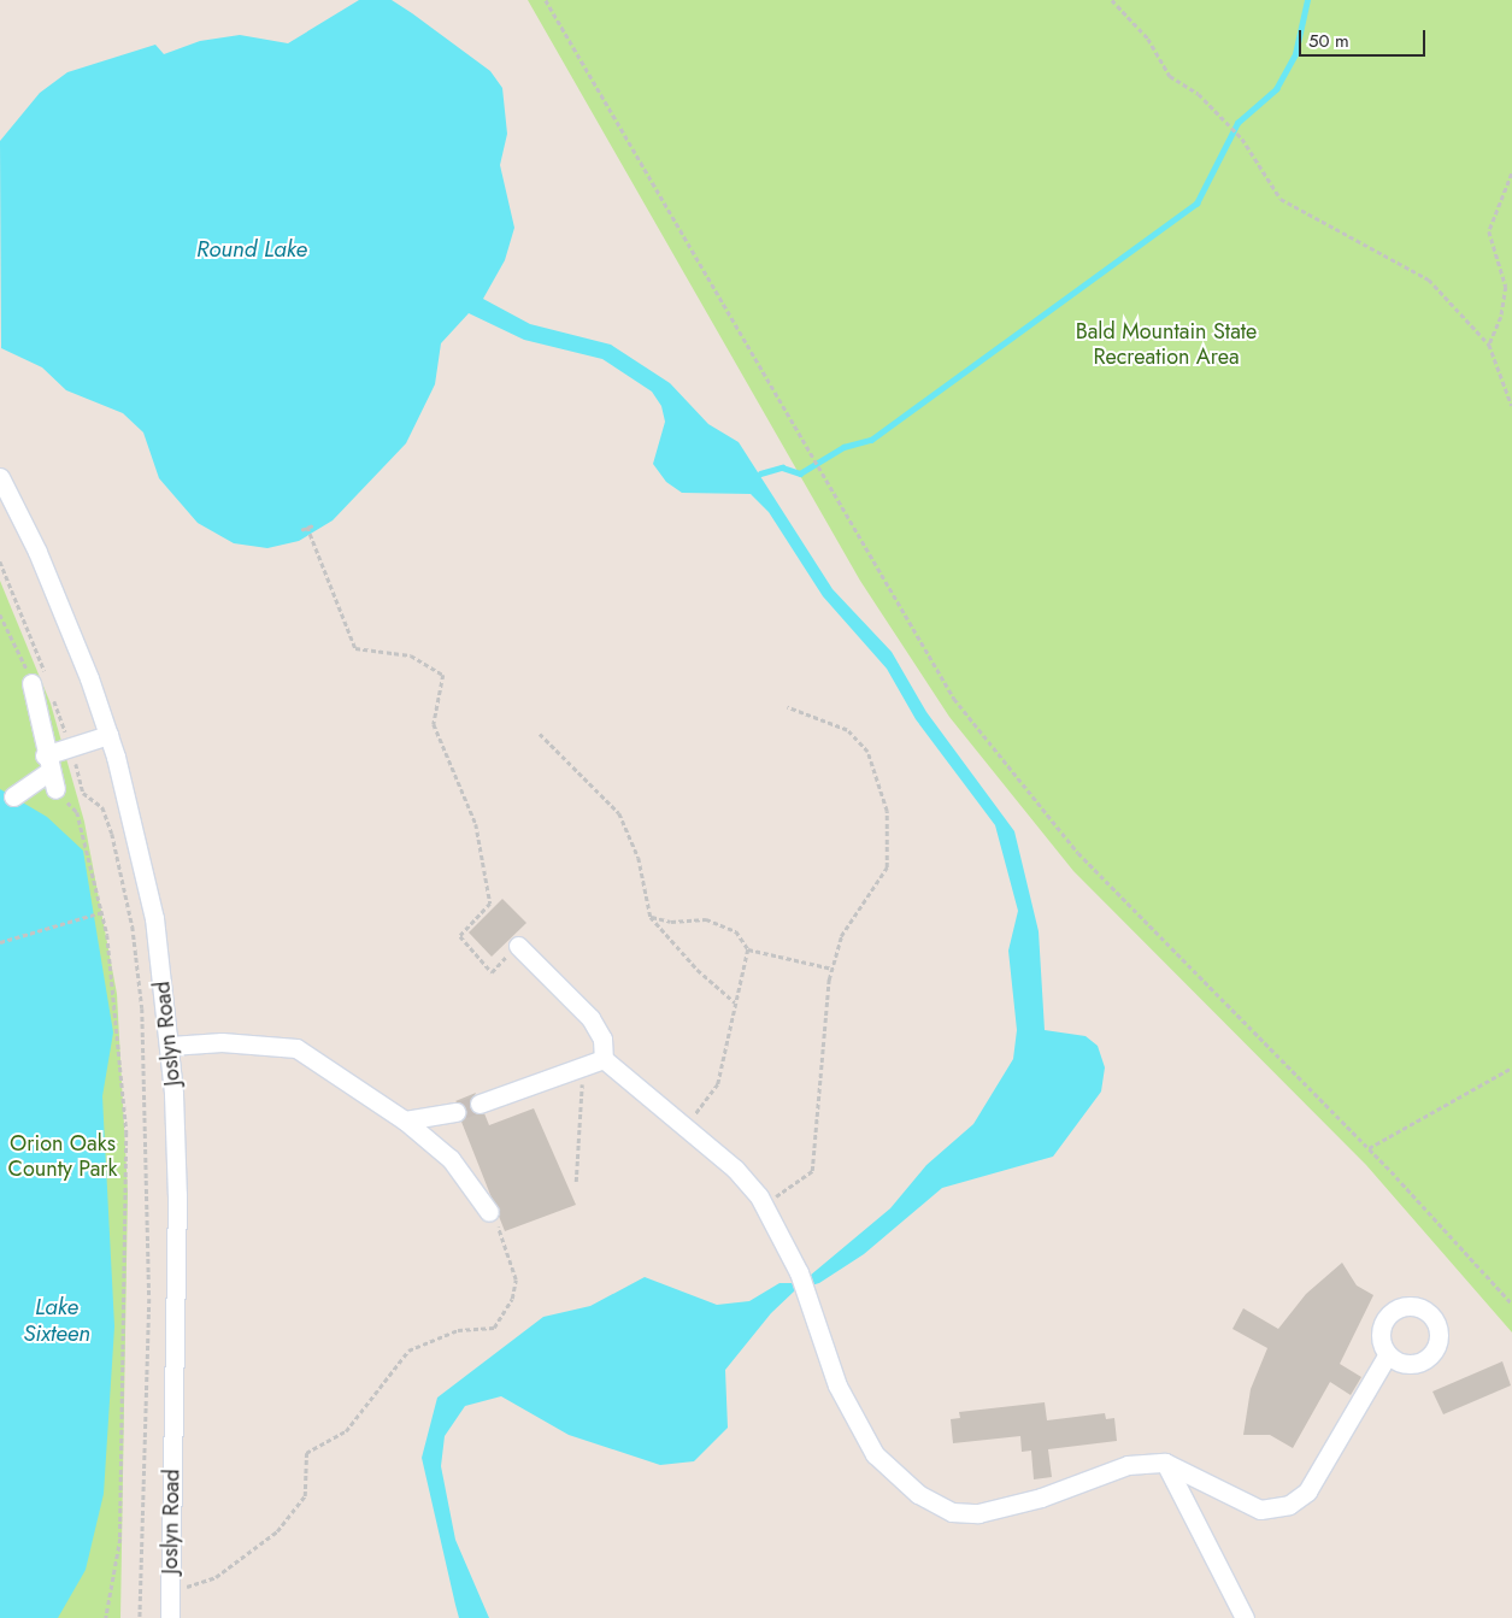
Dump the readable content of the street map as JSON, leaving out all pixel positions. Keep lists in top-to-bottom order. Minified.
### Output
{"streets":{"street":["Joslyn Road"]},"water":["Round Lake","Lake Sixteen"],"parks":["Bald Mountain State Recreation Area","Orion Oaks County Park"],"scale_bar":"50 m"}
